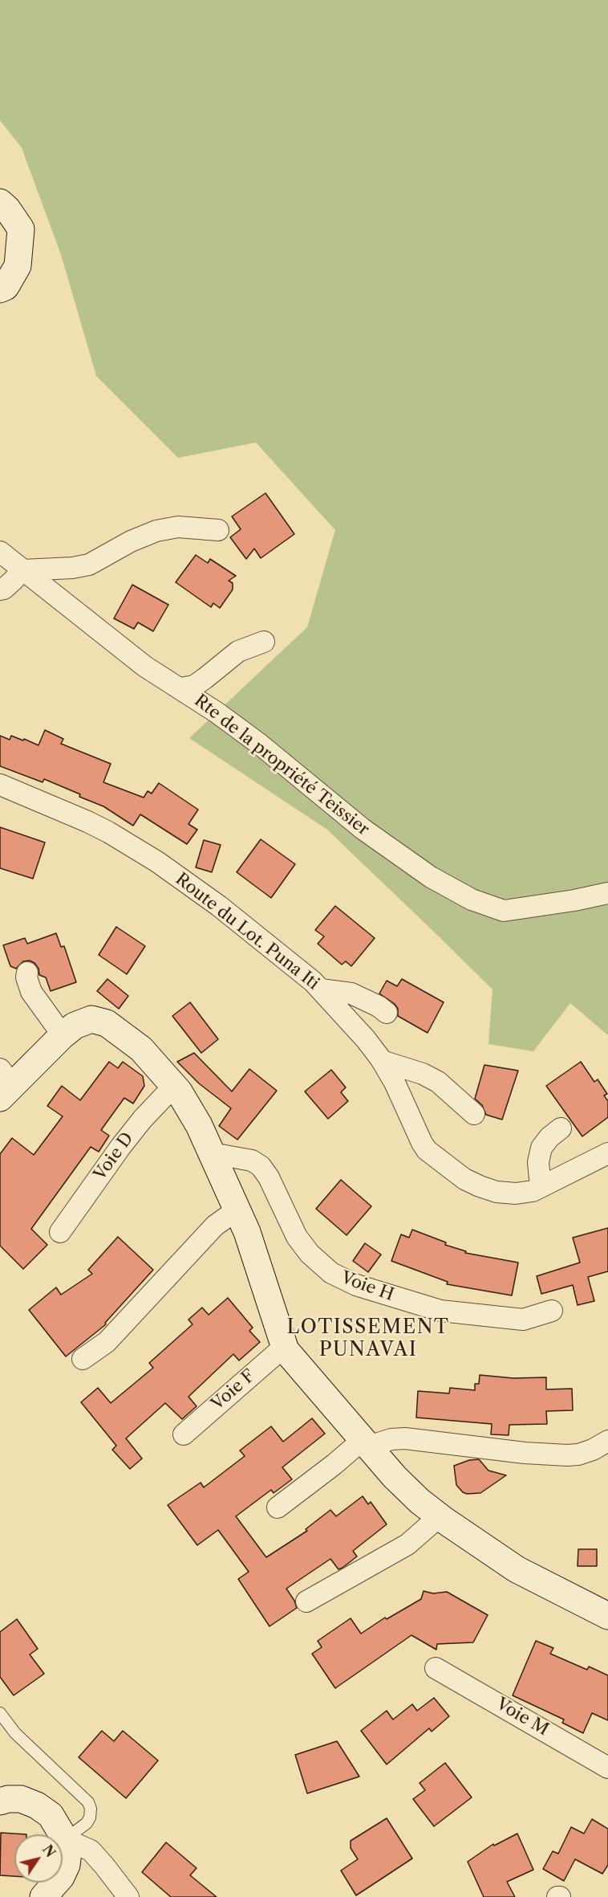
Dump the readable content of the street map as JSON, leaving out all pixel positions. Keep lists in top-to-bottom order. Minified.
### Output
{"streets":{"street":["Rte de la propriété Teissier","Route du Lot. Puna Iti","Voie D","Voie H","Voie F","Voie M"]},"districts":["LOTISSEMENT PUNAVAI"],"north":"top right"}
